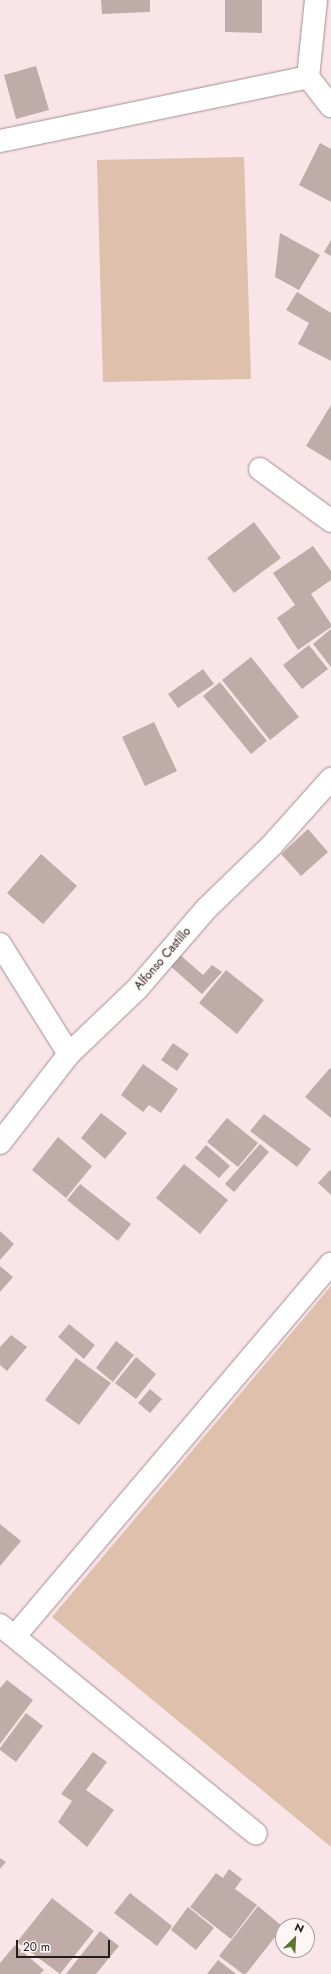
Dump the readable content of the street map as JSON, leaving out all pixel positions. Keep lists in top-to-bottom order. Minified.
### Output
{"streets":{"street":["Alfonso Castillo"]},"scale_bar":"20 m","north":"top right"}
